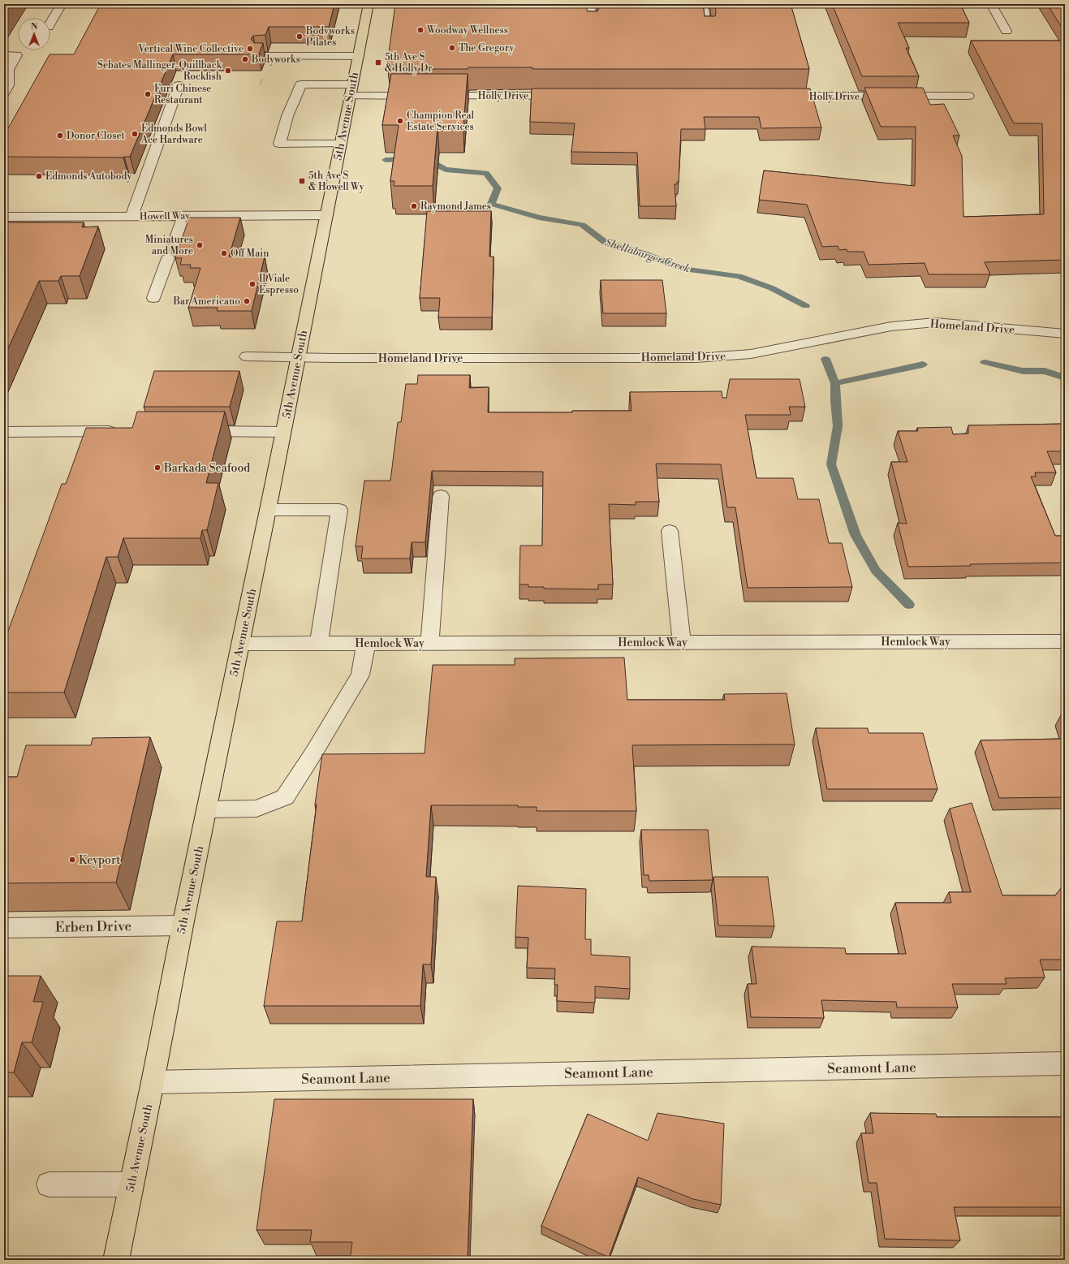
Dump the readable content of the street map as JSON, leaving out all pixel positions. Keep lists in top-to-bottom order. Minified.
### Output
{"streets":{"main road":["5th Avenue South"],"street":["Holly Drive","Howell Way","Homeland Drive","Hemlock Way","Erben Drive","Seamont Lane"]},"crossings":[["5th Avenue South","Howell Way"],["5th Avenue South","Homeland Drive"],["5th Avenue South","Hemlock Way"],["5th Avenue South","Erben Drive"],["5th Avenue South","Seamont Lane"]],"water":["Shellabarger Creek"],"places":{"other":["Woodway Wellness","Bodyworks Pilates","The Gregory","Vertical Wine Collective","Bodyworks","Sebates Mallinger-Quillback Rockfish","Furi Chinese Restaurant","Champion Real Estate Services","Edmonds Bowl Ace Hardware","Donor Closet","Edmonds Autobody","Raymond James","Miniatures and More","Off Main","Il Viale Espresso","Bar Americano","Barkada Seafood","Keyport"],"transit":["5th Ave S & Holly Dr","5th Ave S & Howell Wy"]},"north":"top"}
